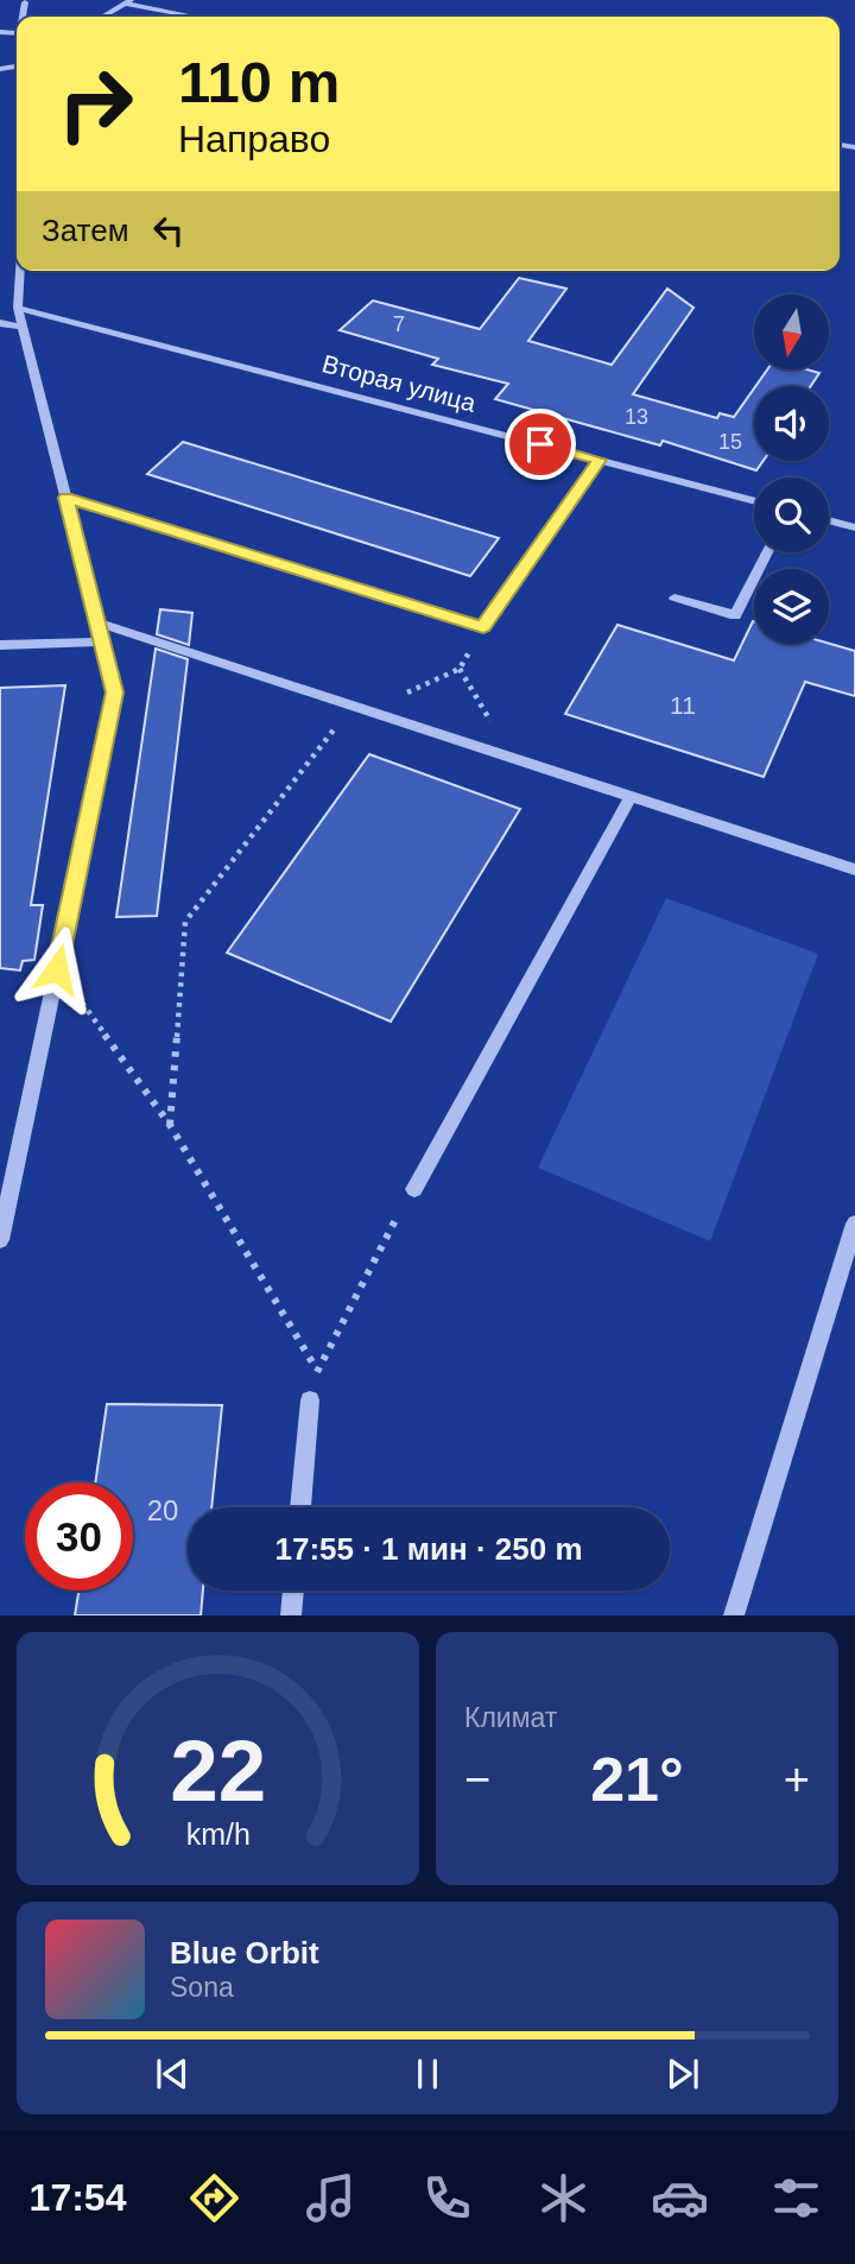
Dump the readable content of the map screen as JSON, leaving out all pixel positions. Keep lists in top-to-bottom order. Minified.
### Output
{"streets":{"street":["Вторая улица"]},"house_numbers":["7","13","15","11","20"],"north":"bottom","page":{"turn":["110 m","Направо"],"then":"Затем","limit":"30","trip":"17:55 · 1 мин · 250 m","tile":"Климат","heat":["−","21°","+"],"song":["Blue Orbit","Sona"],"tabs":"17:54","gauge":["22","km/h"]}}
